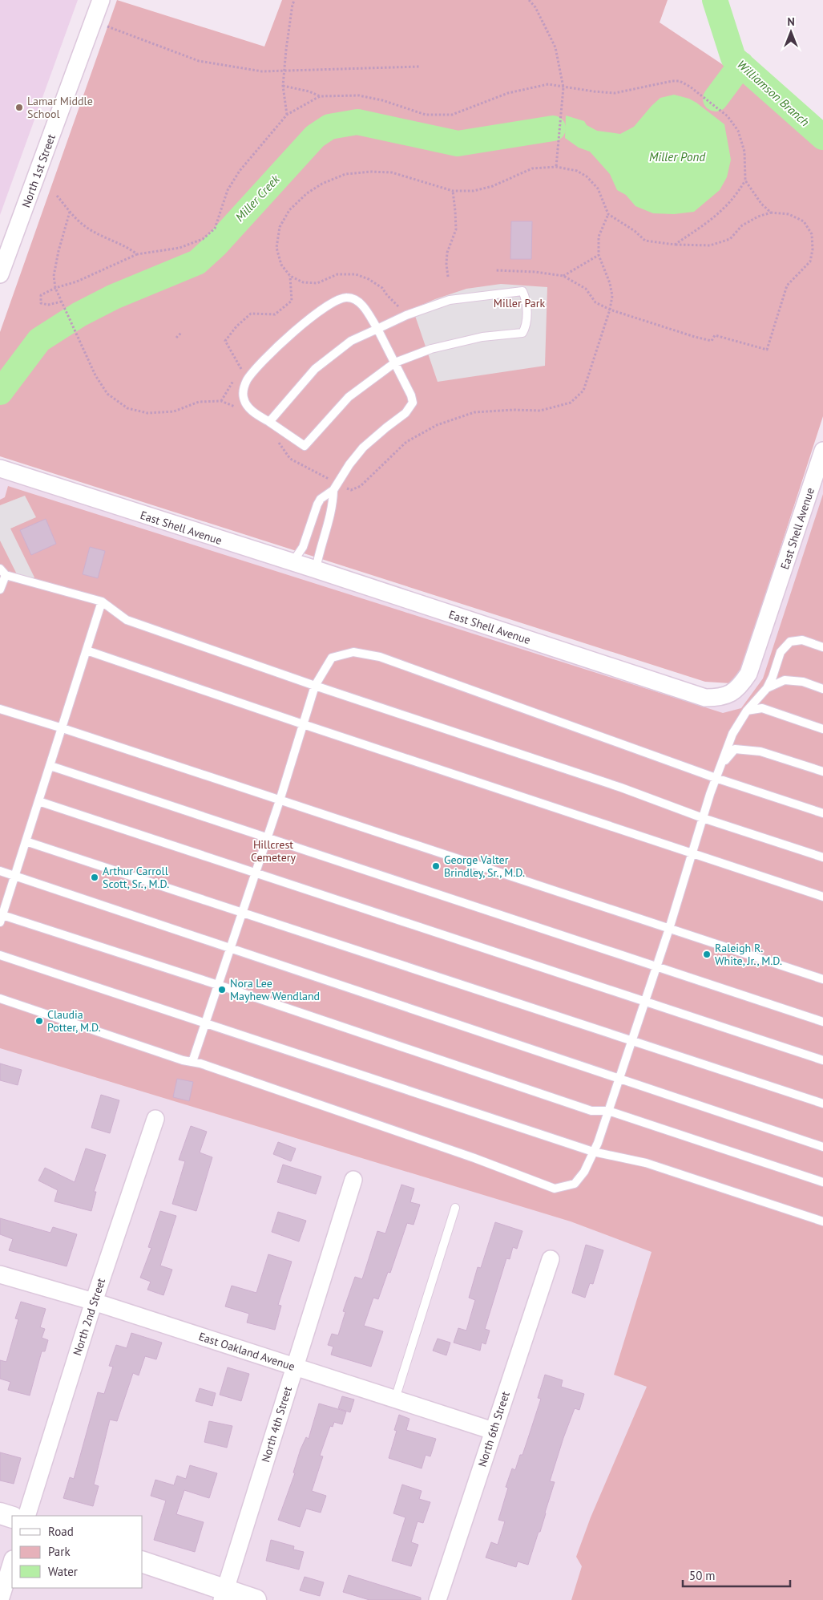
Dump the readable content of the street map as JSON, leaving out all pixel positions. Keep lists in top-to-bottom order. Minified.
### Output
{"streets":{"street":["North 1st Street","East Shell Avenue","North 2nd Street","East Oakland Avenue","North 4th Street","North 6th Street"]},"crossings":[["North 2nd Street","East Oakland Avenue"],["East Oakland Avenue","North 4th Street"],["East Oakland Avenue","North 6th Street"]],"water":["Williamson Branch","Miller Pond","Miller Creek"],"parks":["Miller Park","Hillcrest Cemetery"],"places":["Lamar Middle School","George Valter Brindley, Sr., M.D.","Arthur Carroll Scott, Sr., M.D.","Raleigh R. White, Jr., M.D.","Nora Lee Mayhew Wendland","Claudia Potter, M.D."],"legend":["Road","Park","Water"],"scale_bar":"50 m","north":"top"}
